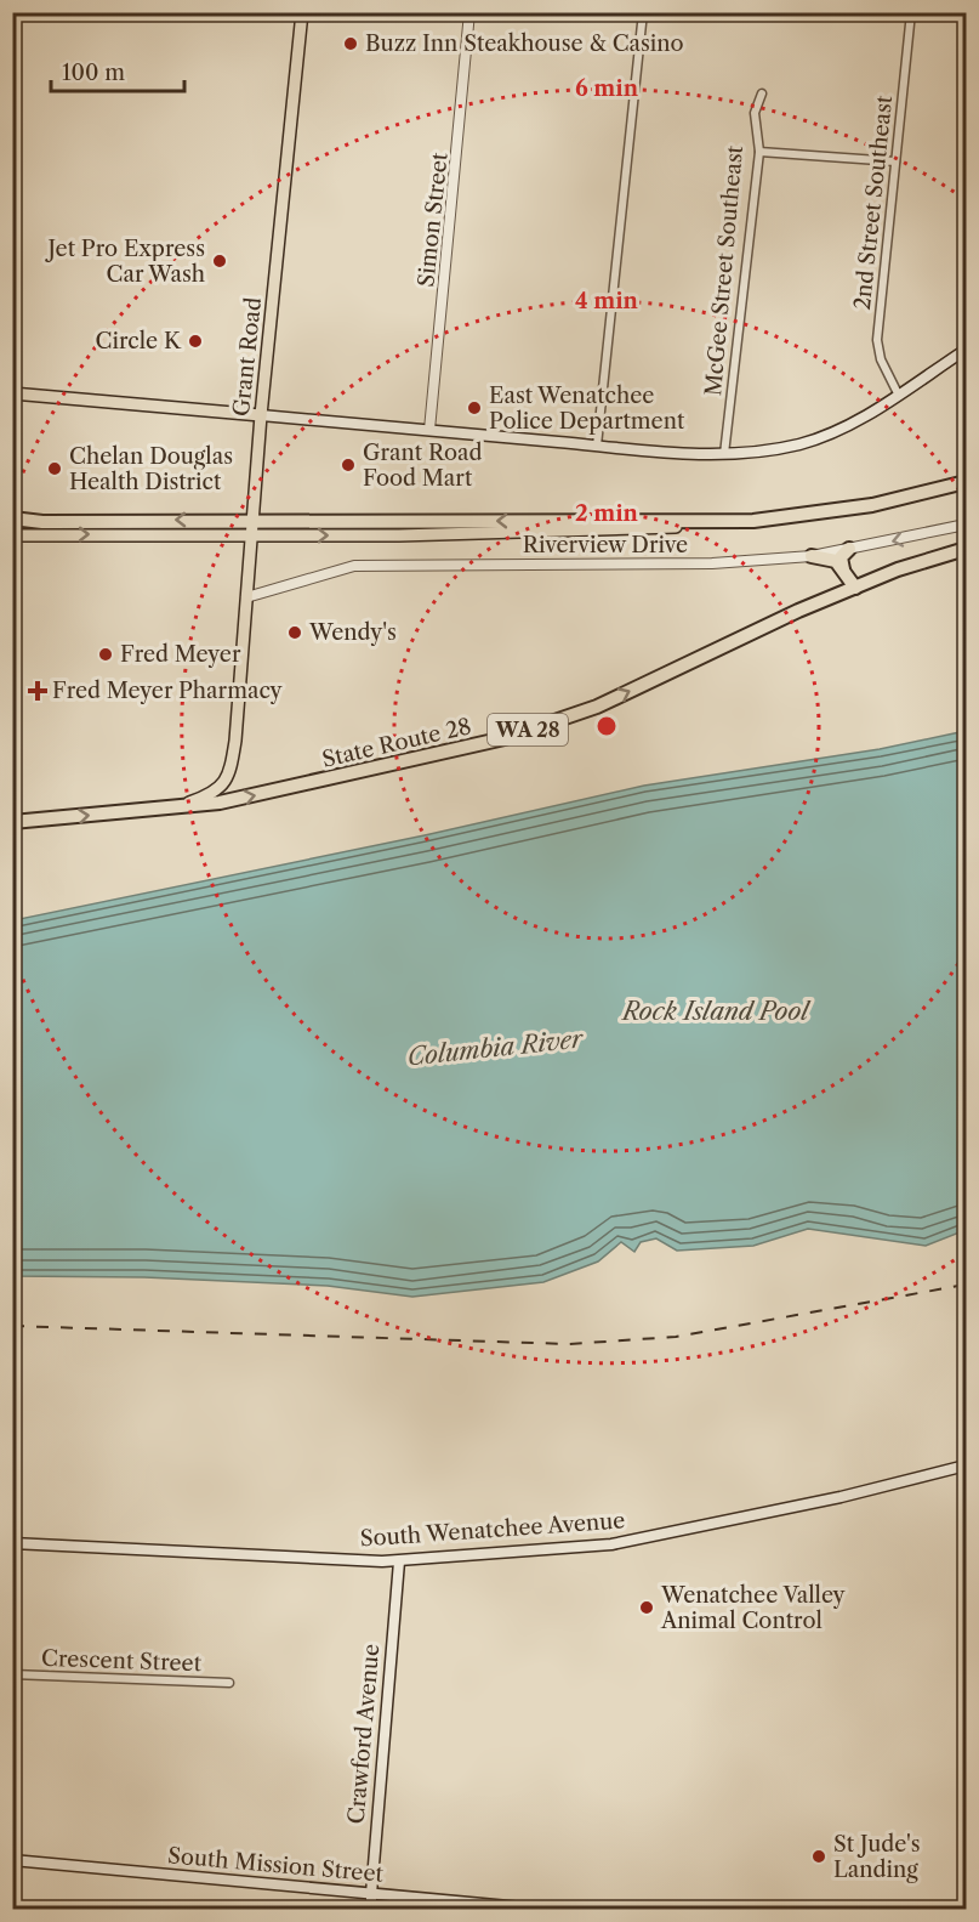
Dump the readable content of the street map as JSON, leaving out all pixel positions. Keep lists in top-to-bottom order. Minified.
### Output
{"streets":{"highway":["WA 28","State Route 28"],"main road":["Grant Road","South Wenatchee Avenue","Crawford Avenue","South Mission Street"],"street":["2nd Street Southeast","Simon Street","McGee Street Southeast","Riverview Drive","Crescent Street"]},"crossings":[["Grant Road","Riverview Drive"],["Grant Road","State Route 28"],["South Wenatchee Avenue","Crawford Avenue"],["Crawford Avenue","South Mission Street"]],"one_way":["State Route 28"],"water":["Rock Island Pool","Columbia River"],"places":{"other":["Buzz Inn Steakhouse & Casino","Jet Pro Express Car Wash","Circle K","East Wenatchee Police Department","Grant Road Food Mart","Chelan Douglas Health District","Wendy's","Fred Meyer","Wenatchee Valley Animal Control","St Jude's Landing"],"health":["Fred Meyer Pharmacy"]},"scale_bar":"100 m","rings":["6 min","4 min","2 min"]}
